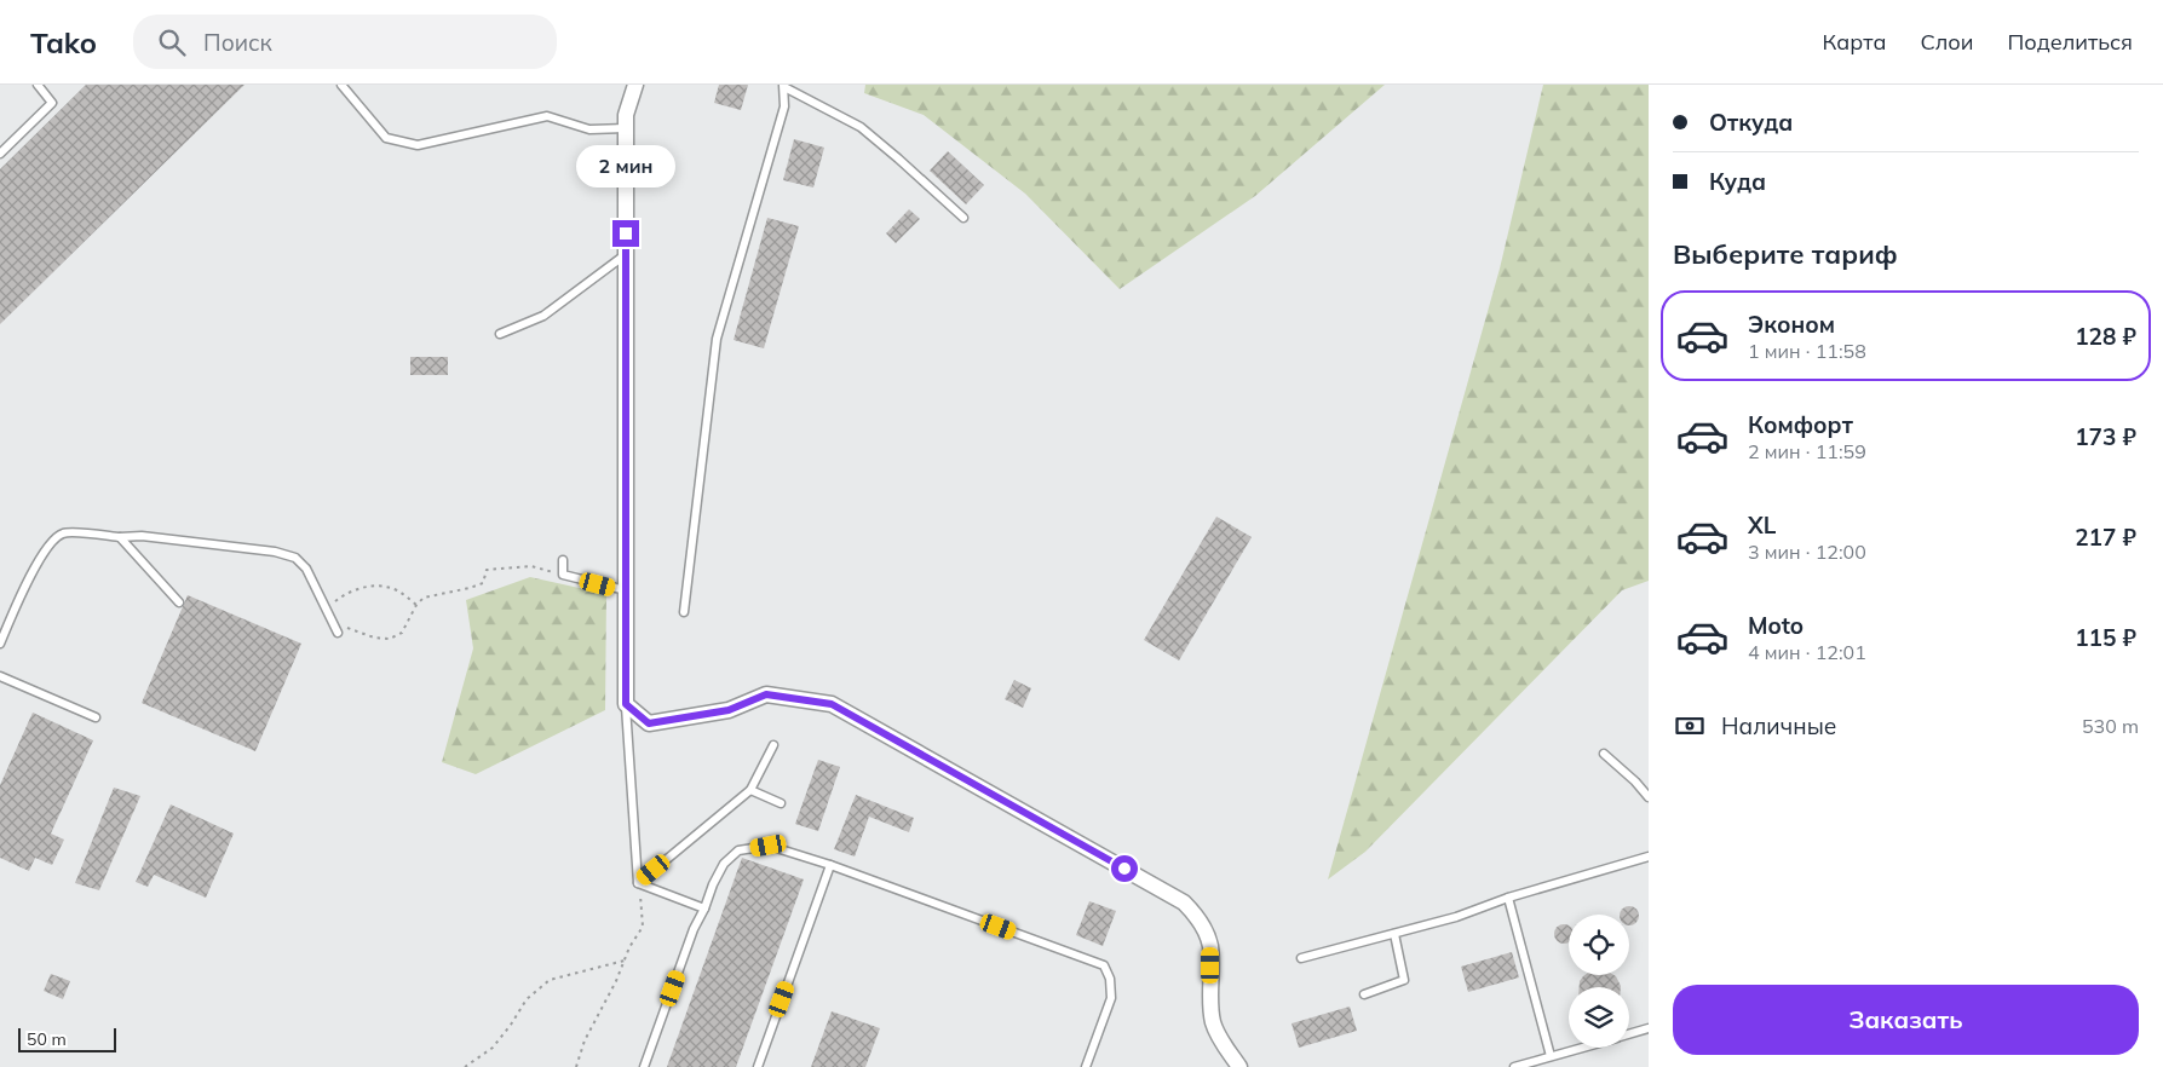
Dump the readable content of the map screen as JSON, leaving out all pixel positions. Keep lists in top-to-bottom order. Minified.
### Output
{"scale_bar":"50 m","page":{"header":"Tako","search":"Поиск","nav":["Карта","Слои","Поделиться"],"banner":["Откуда","Куда"],"bubble":"2 мин","heading":"Выберите тариф","list":[{"name":"Эконом","note":"1 мин · 11:58","value":"128 ₽"},{"name":"Комфорт","note":"2 мин · 11:59","value":"173 ₽"},{"name":"XL","note":"3 мин · 12:00","value":"217 ₽"},{"name":"Moto","note":"4 мин · 12:01","value":"115 ₽"}],"pay":["Наличные","530 m"],"buttons":"Заказать","scale":"50 m"}}
